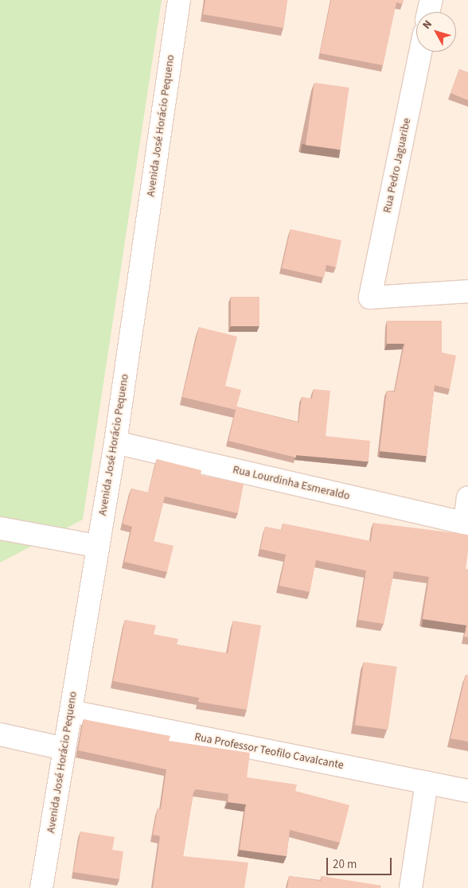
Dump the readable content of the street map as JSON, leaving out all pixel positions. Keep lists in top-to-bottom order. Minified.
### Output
{"streets":{"street":["Avenida José Horácio Pequeno","Rua Pedro Jaguaribe","Rua Lourdinha Esmeraldo","Rua Professor Teofilo Cavalcante"]},"crossings":[["Avenida José Horácio Pequeno","Rua Lourdinha Esmeraldo"],["Avenida José Horácio Pequeno","Rua Professor Teofilo Cavalcante"]],"scale_bar":"20 m","north":"top left"}
